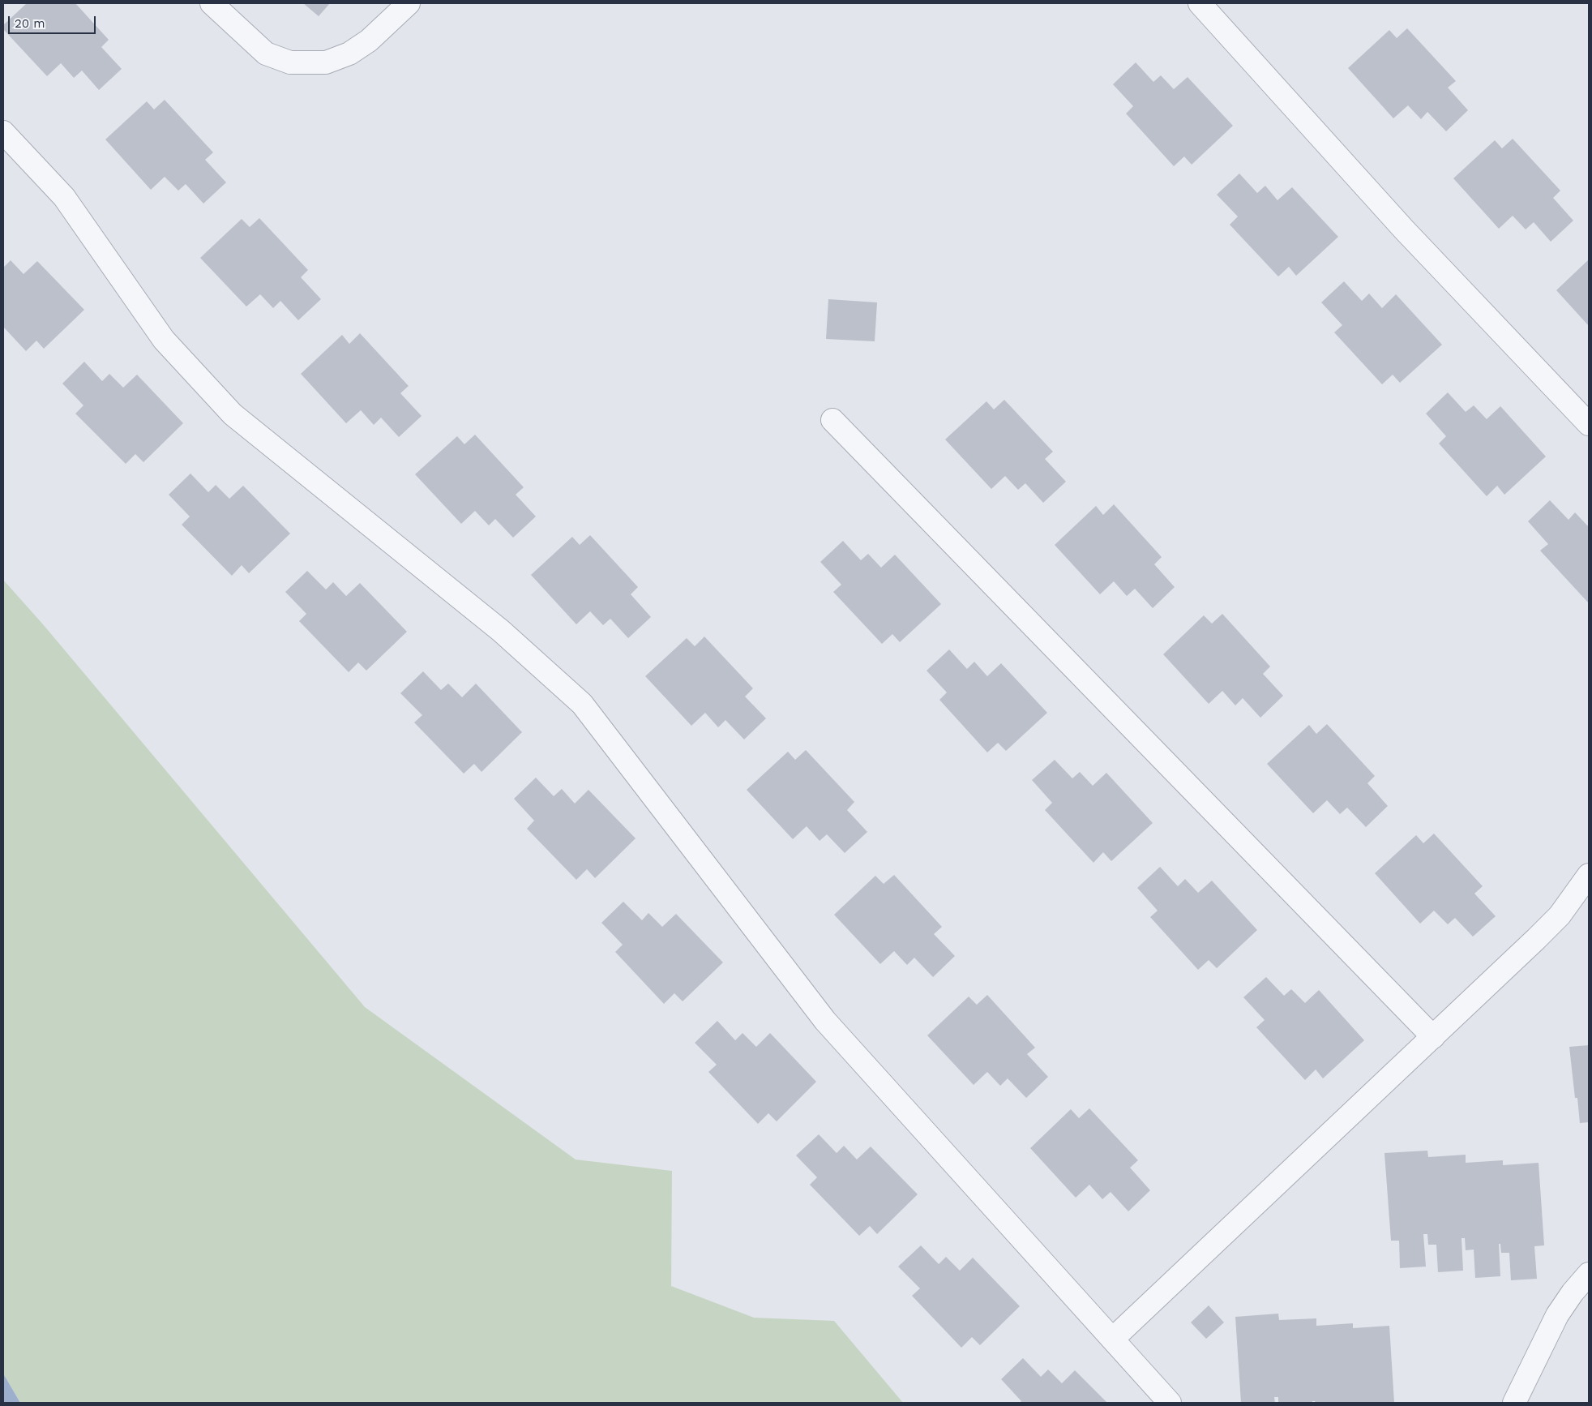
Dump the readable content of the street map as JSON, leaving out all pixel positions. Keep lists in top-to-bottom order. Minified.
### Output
{"scale_bar":"20 m"}
